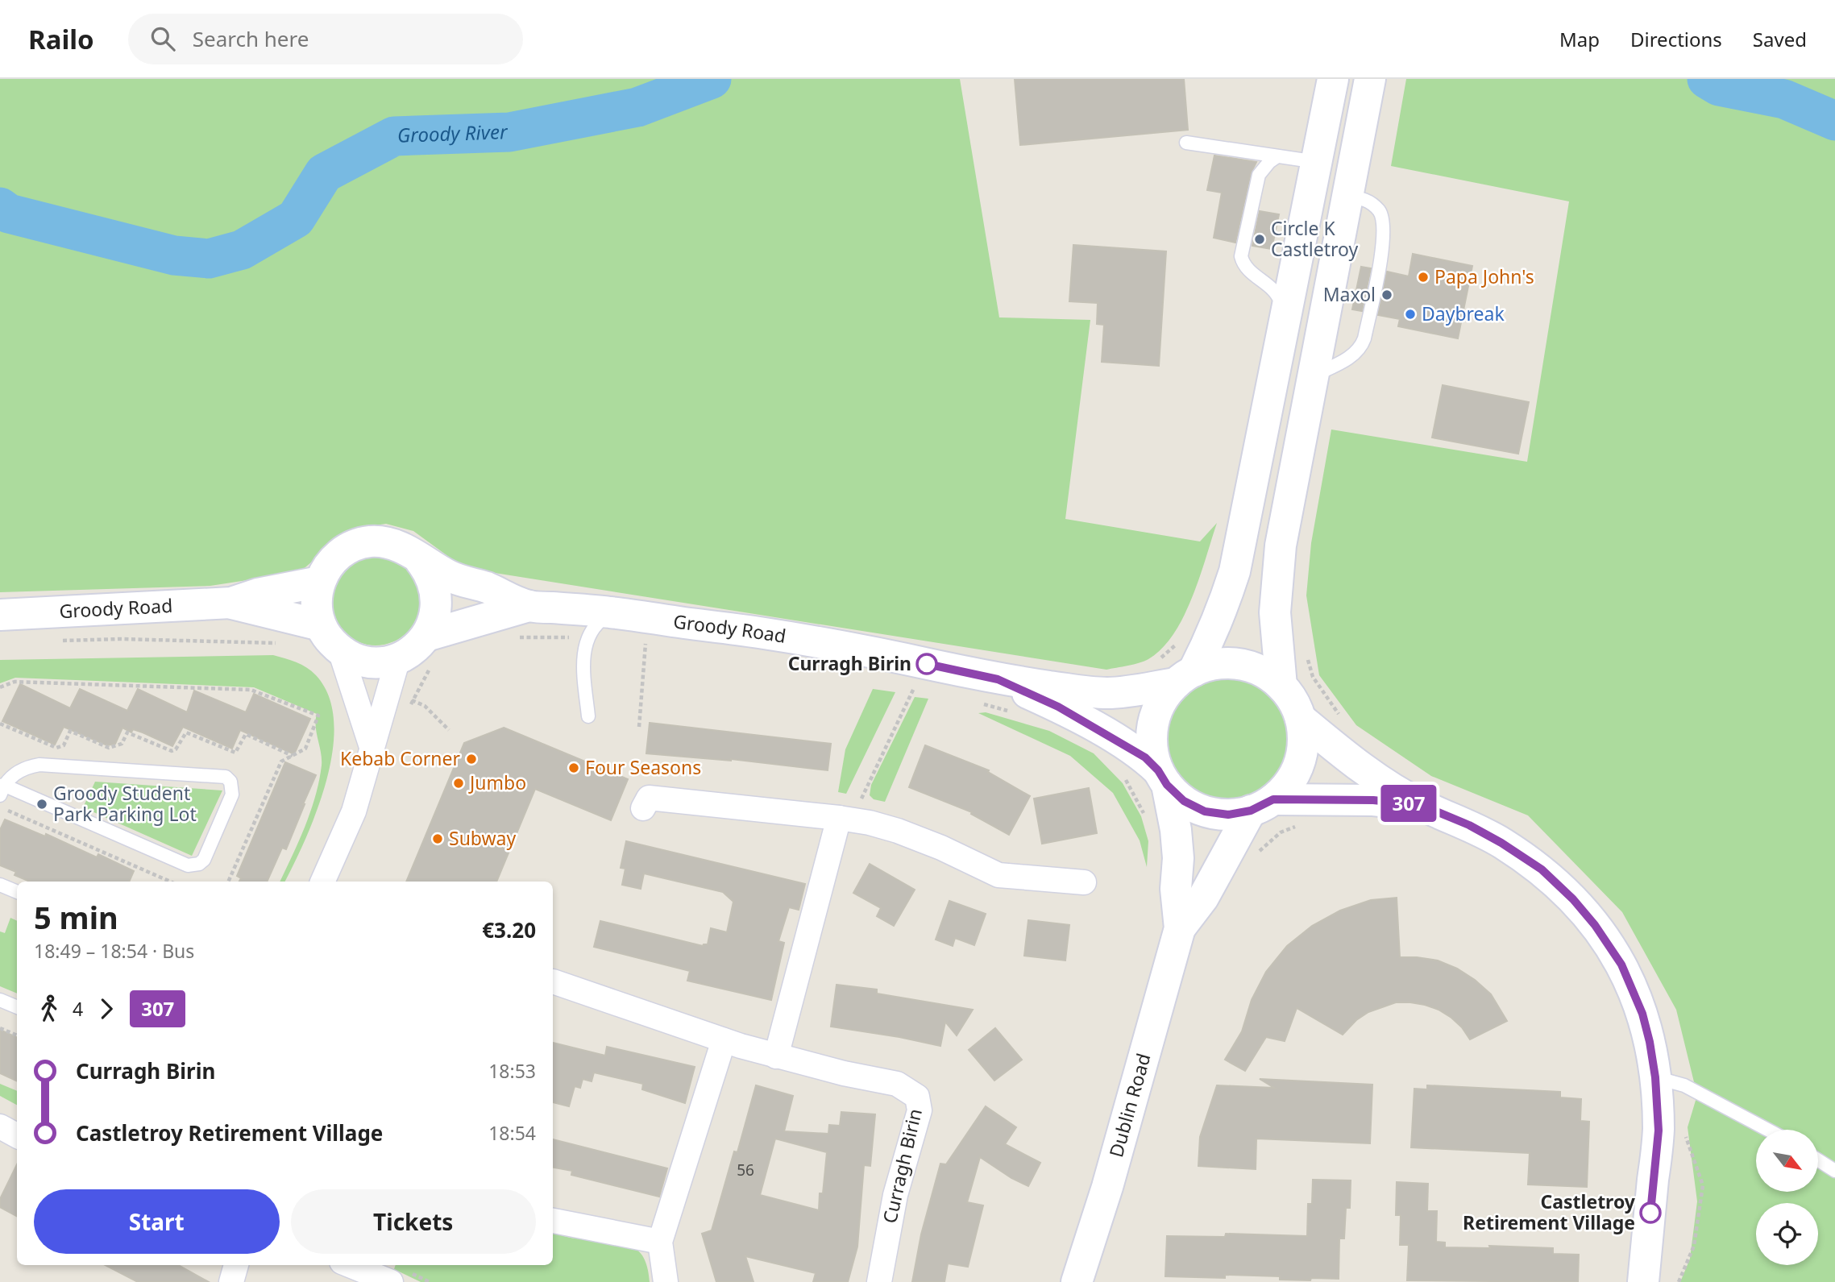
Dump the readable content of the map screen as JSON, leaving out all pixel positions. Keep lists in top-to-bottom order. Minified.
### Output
{"streets":{"street":["Groody Road","Dublin Road","Curragh Birin"]},"water":["Groody River"],"places":["Circle K Castletroy","Papa John's","Maxol","Daybreak","Curragh Birin","Kebab Corner","Four Seasons","Jumbo","Groody Student Park Parking Lot","Subway","Castletroy Retirement Village"],"lines":["bus line 307"],"house_numbers":["56"],"north":"bottom right","page":{"header":"Railo","search":"Search here","nav":["Map","Directions","Saved"],"on_map":"307","heading":["5 min","18:49 – 18:54 · Bus","€3.20"],"legs":["4","307"],"list":[{"name":"Curragh Birin","value":"18:53"},{"name":"Castletroy Retirement Village","value":"18:54"}],"buttons":["Start","Tickets"]}}
